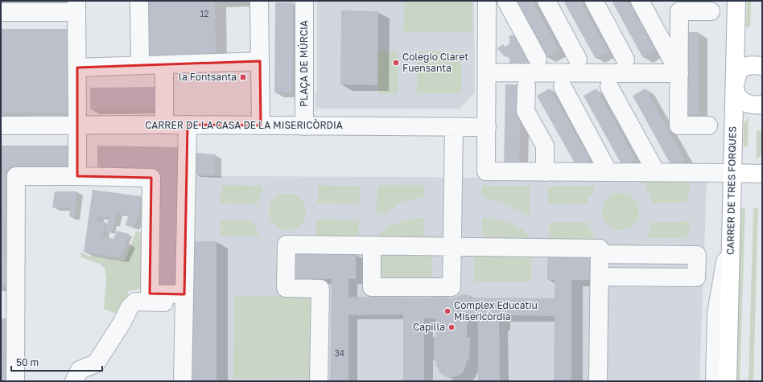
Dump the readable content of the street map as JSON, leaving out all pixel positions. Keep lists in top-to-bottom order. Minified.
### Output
{"streets":{"main road":["CARRER DE TRES FORQUES"],"street":["PLAÇA DE MÚRCIA","CARRER DE LA CASA DE LA MISERICÒRDIA"]},"crossings":[["PLAÇA DE MÚRCIA","CARRER DE LA CASA DE LA MISERICÒRDIA"]],"places":{"other":["Colegio Claret Fuensanta","Complex Educatiu Misericòrdia","Capilla"],"transit":["la Fontsanta"]},"house_numbers":["12","34"],"scale_bar":"50 m"}
